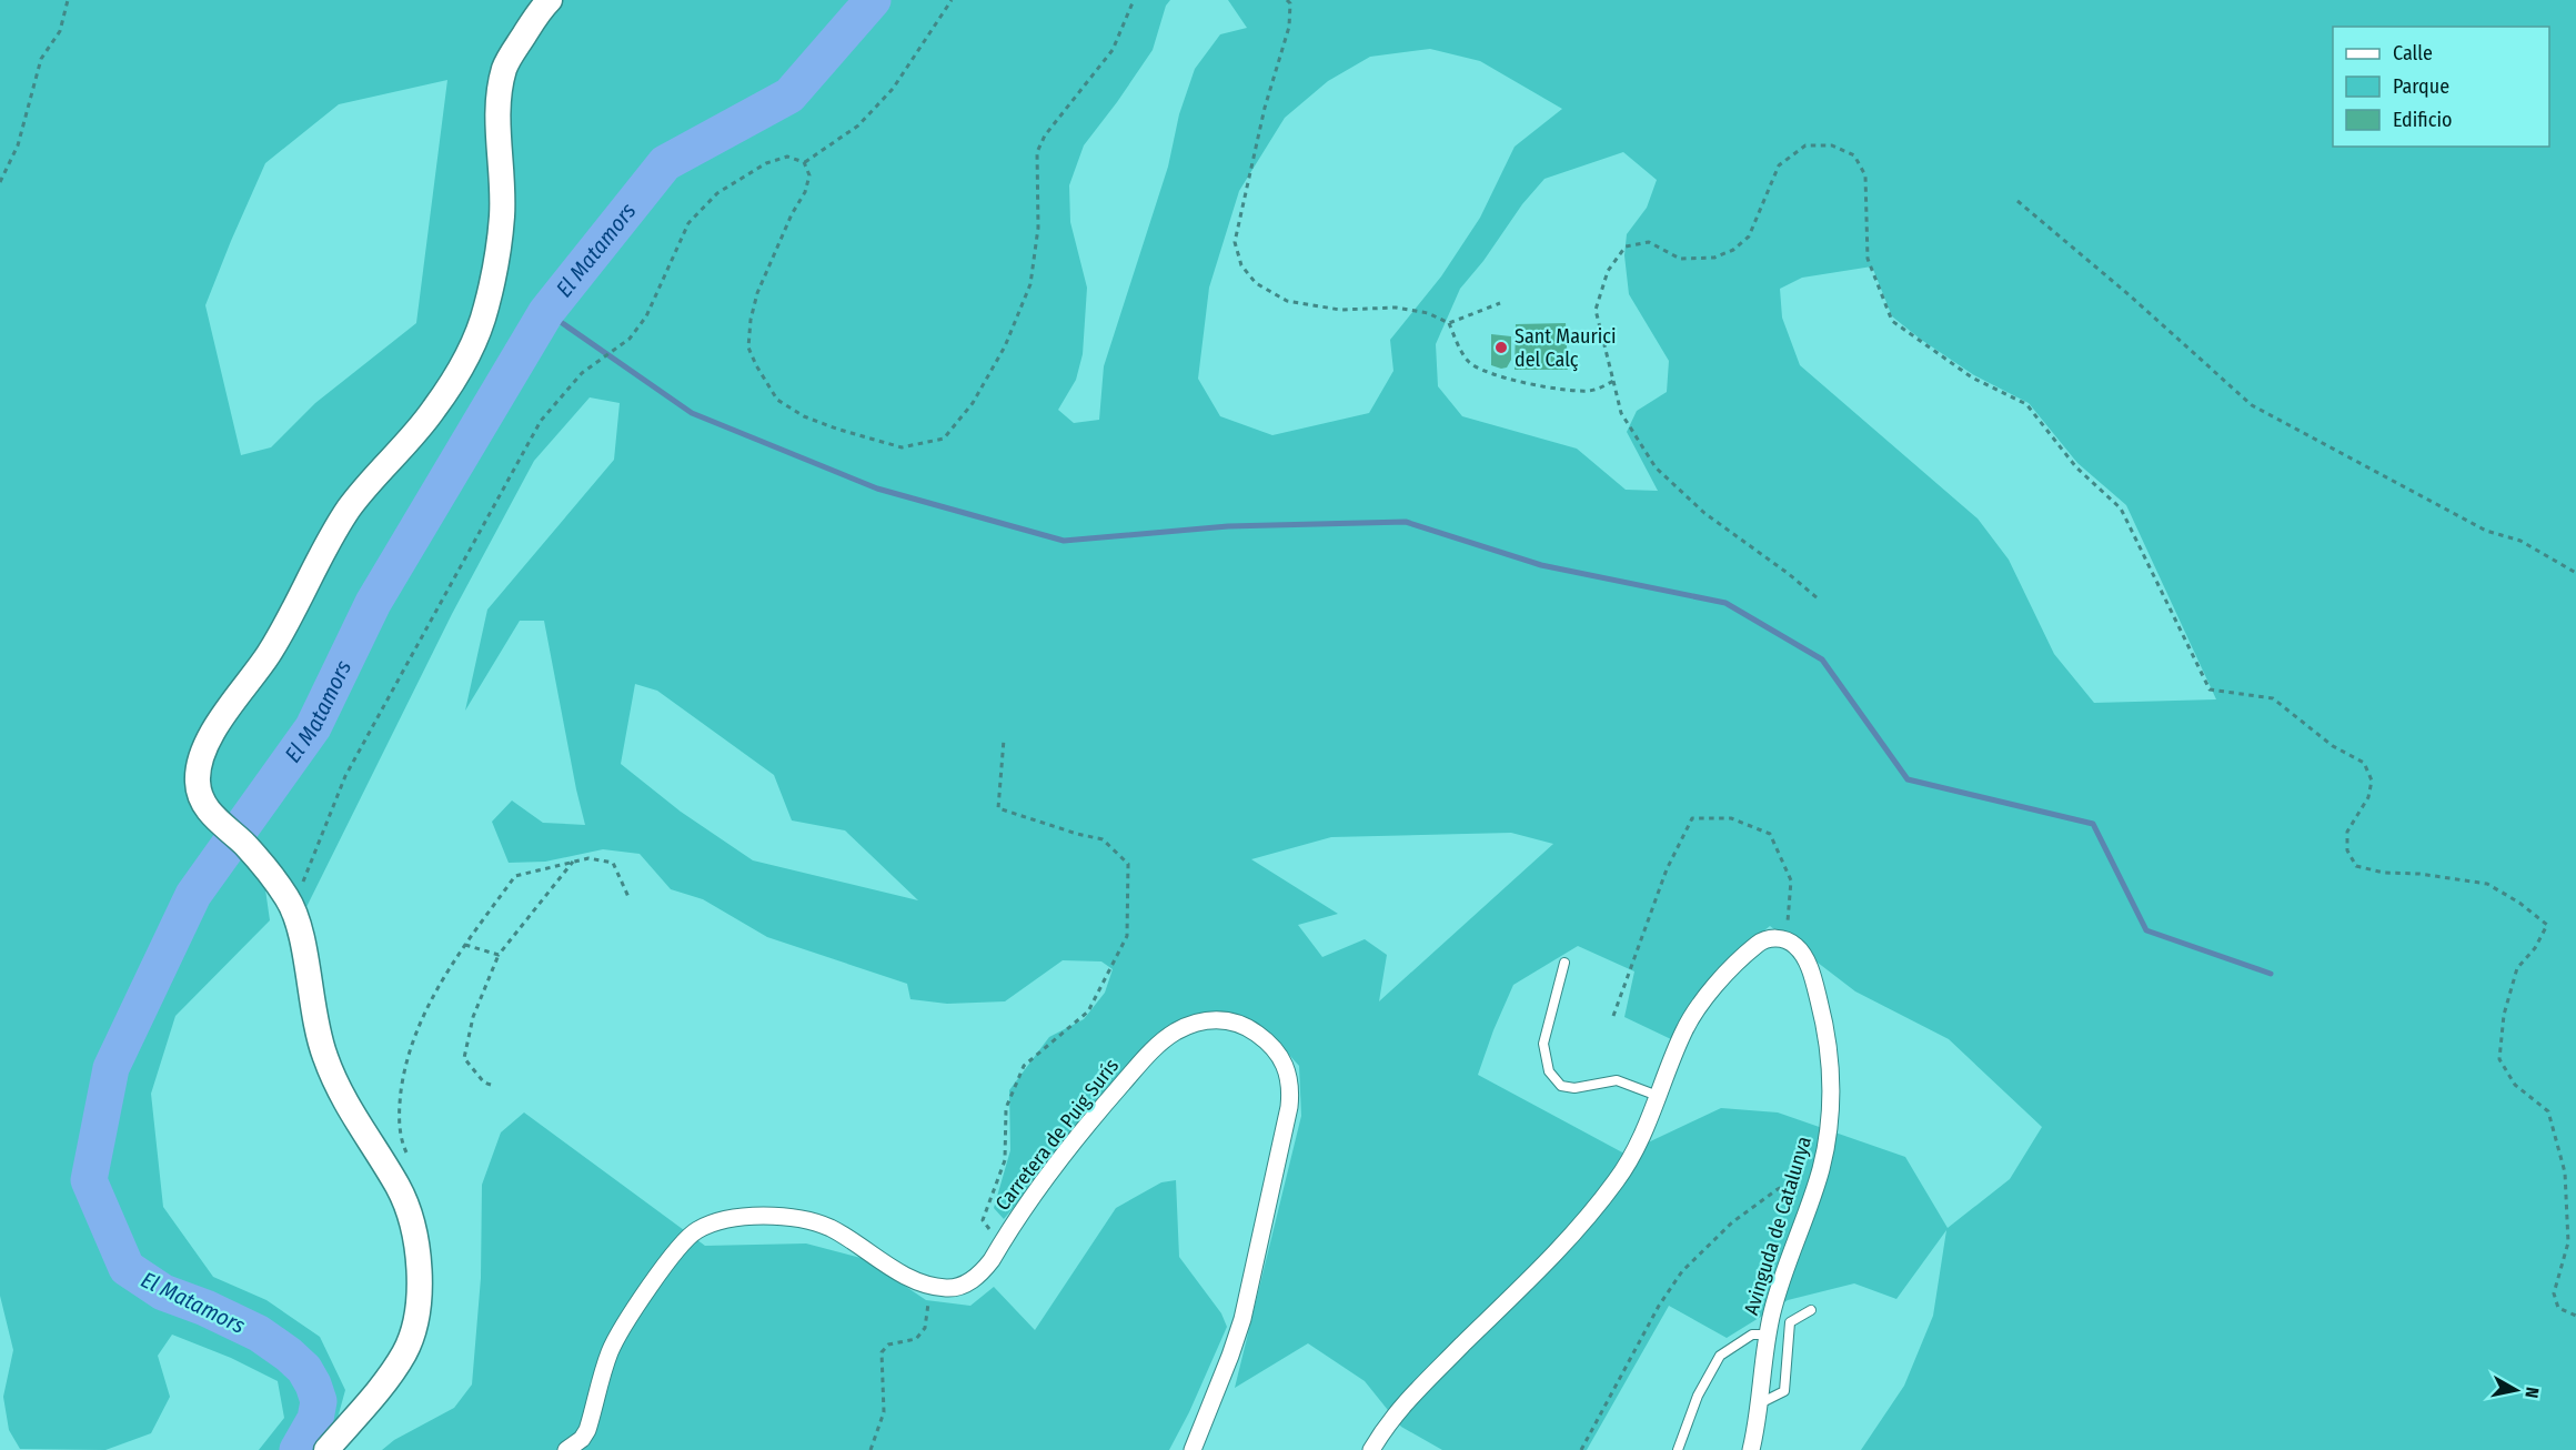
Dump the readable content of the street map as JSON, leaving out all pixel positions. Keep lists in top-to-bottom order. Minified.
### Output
{"streets":{"street":["Carretera de Puig Surís","Avinguda de Catalunya"]},"water":["El Matamors"],"places":["Sant Maurici del Calç"],"legend":["Calle","Parque","Edificio"],"north":"right"}
